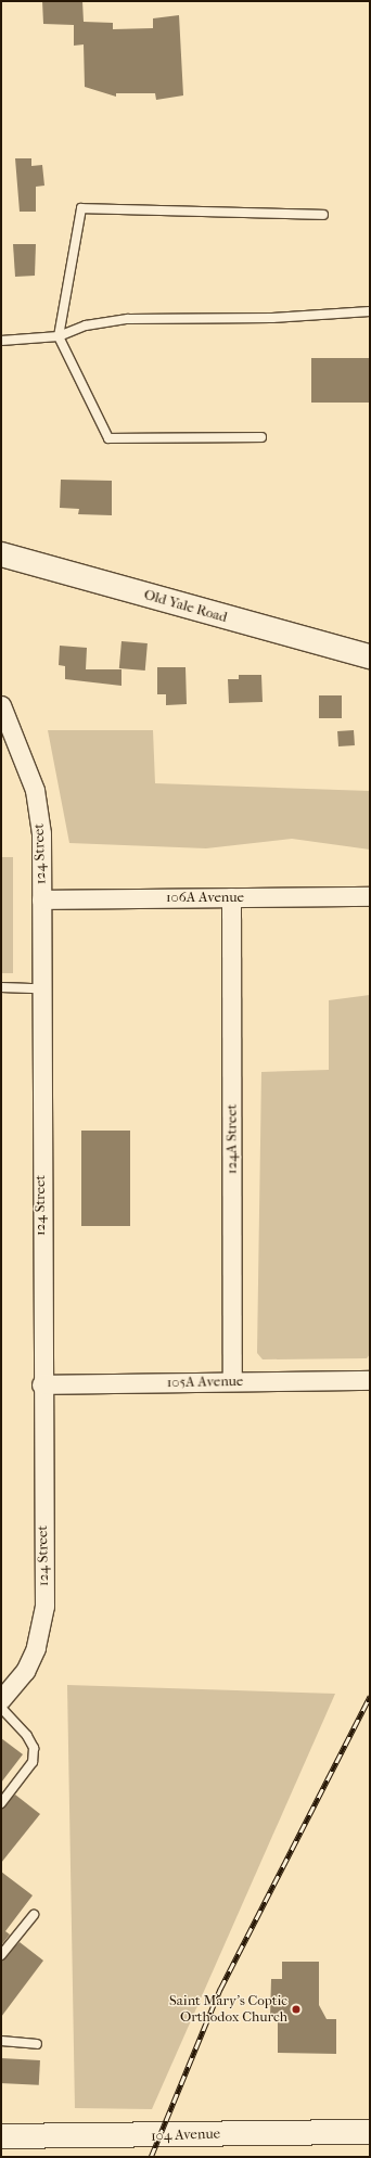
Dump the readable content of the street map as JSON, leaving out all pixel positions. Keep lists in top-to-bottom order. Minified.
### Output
{"streets":{"main road":["Old Yale Road","104 Avenue"],"street":["124 Street","106A Avenue","124A Street","105A Avenue"]},"crossings":[["124 Street","106A Avenue"],["124 Street","105A Avenue"],["106A Avenue","124A Street"],["124A Street","105A Avenue"]],"places":["Saint Mary's Coptic Orthodox Church"]}
